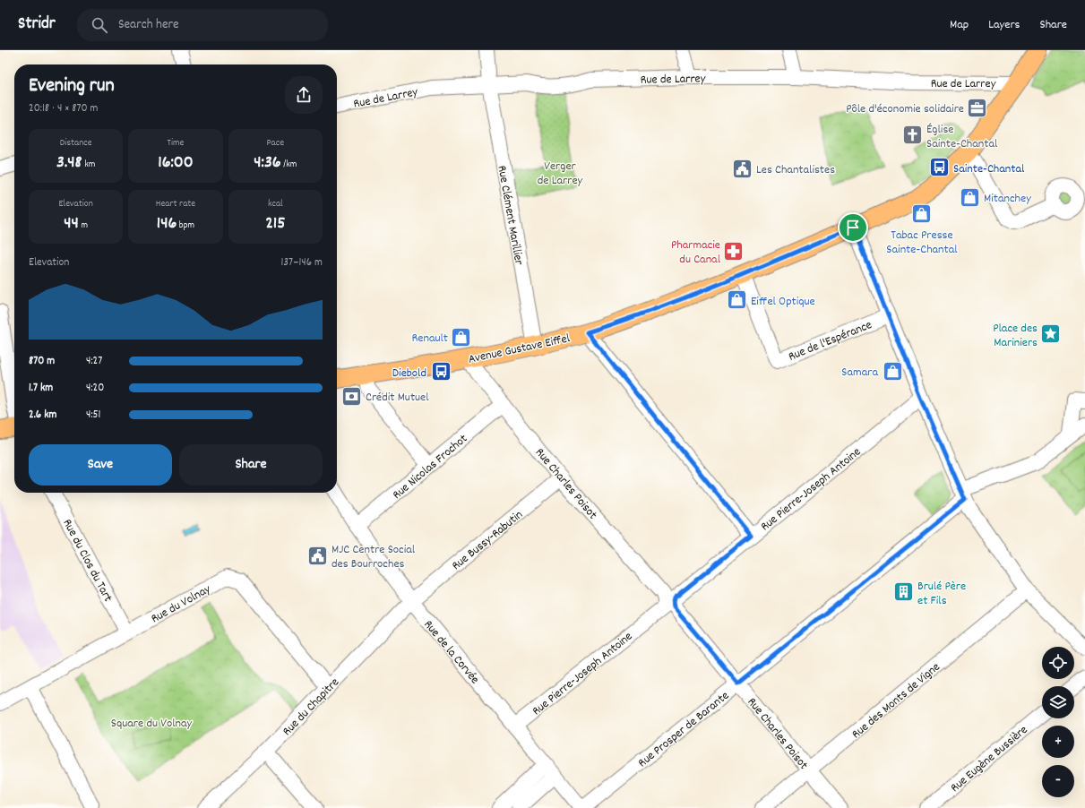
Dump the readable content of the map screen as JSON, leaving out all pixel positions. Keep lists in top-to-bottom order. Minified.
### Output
{"streets":{"main road":["Avenue Gustave Eiffel"],"street":["Rue de Larrey","Rue Clément Marillier","Rue de l'Espérance","Rue Nicolas Frochot","Rue Charles Poisot","Rue Pierre-Joseph Antoine","Rue Bussy-Rabutin","Rue du Clos du Tart","Rue du Volnay","Rue de la Corvée","Rue des Monts de Vigne","Rue du Chapitre","Rue Prosper de Barante","Rue Eugène Bussière"]},"crossings":[["Rue de Larrey","Rue Clément Marillier"],["Rue de Larrey","Avenue Gustave Eiffel"],["Rue Clément Marillier","Avenue Gustave Eiffel"],["Rue de l'Espérance","Avenue Gustave Eiffel"],["Avenue Gustave Eiffel","Rue Charles Poisot"],["Rue Nicolas Frochot","Rue Charles Poisot"],["Rue Nicolas Frochot","Rue de la Corvée"],["Rue Charles Poisot","Rue Pierre-Joseph Antoine"],["Rue Charles Poisot","Rue Bussy-Rabutin"],["Rue Charles Poisot","Rue des Monts de Vigne"],["Rue Charles Poisot","Rue Prosper de Barante"],["Rue Pierre-Joseph Antoine","Rue de la Corvée"],["Rue Bussy-Rabutin","Rue de la Corvée"],["Rue Bussy-Rabutin","Rue du Chapitre"],["Rue du Clos du Tart","Rue du Volnay"],["Rue du Volnay","Rue du Chapitre"],["Rue de la Corvée","Rue du Chapitre"],["Rue de la Corvée","Rue Prosper de Barante"]],"parks":["Verger de Larrey","Square du Volnay"],"places":{"office":["Pôle d'économie solidaire"],"church":["Église Sainte-Chantal"],"bus stop":["Sainte-Chantal","Diebold"],"public building":["Les Chantalistes","MJC Centre Social des Bourroches"],"shop":["Mitanchey","Tabac Presse Sainte-Chantal","Eiffel Optique","Renault","Samara"],"pharmacy":["Pharmacie du Canal"],"place":["Place des Mariniers"],"bank":["Crédit Mutuel"],"building":["Brulé Père et Fils"]},"page":{"header":"Stridr","search":"Search here","nav":["Map","Layers","Share"],"heading":["Evening run","20:18 · 4 × 870 m"],"stats":[["Distance","3.48 km"],["Time","16:00"],["Pace","4:36 /km"],["Elevation","44 m"],["Heart rate","146 bpm"],["kcal","215"]],"chart":["Elevation","137–146 m"],"list":[{"name":"870 m","note":"4:27"},{"name":"1.7 km","note":"4:20"},{"name":"2.6 km","note":"4:51"}],"buttons":["Save","Share"],"map_buttons":["+","−"]}}
